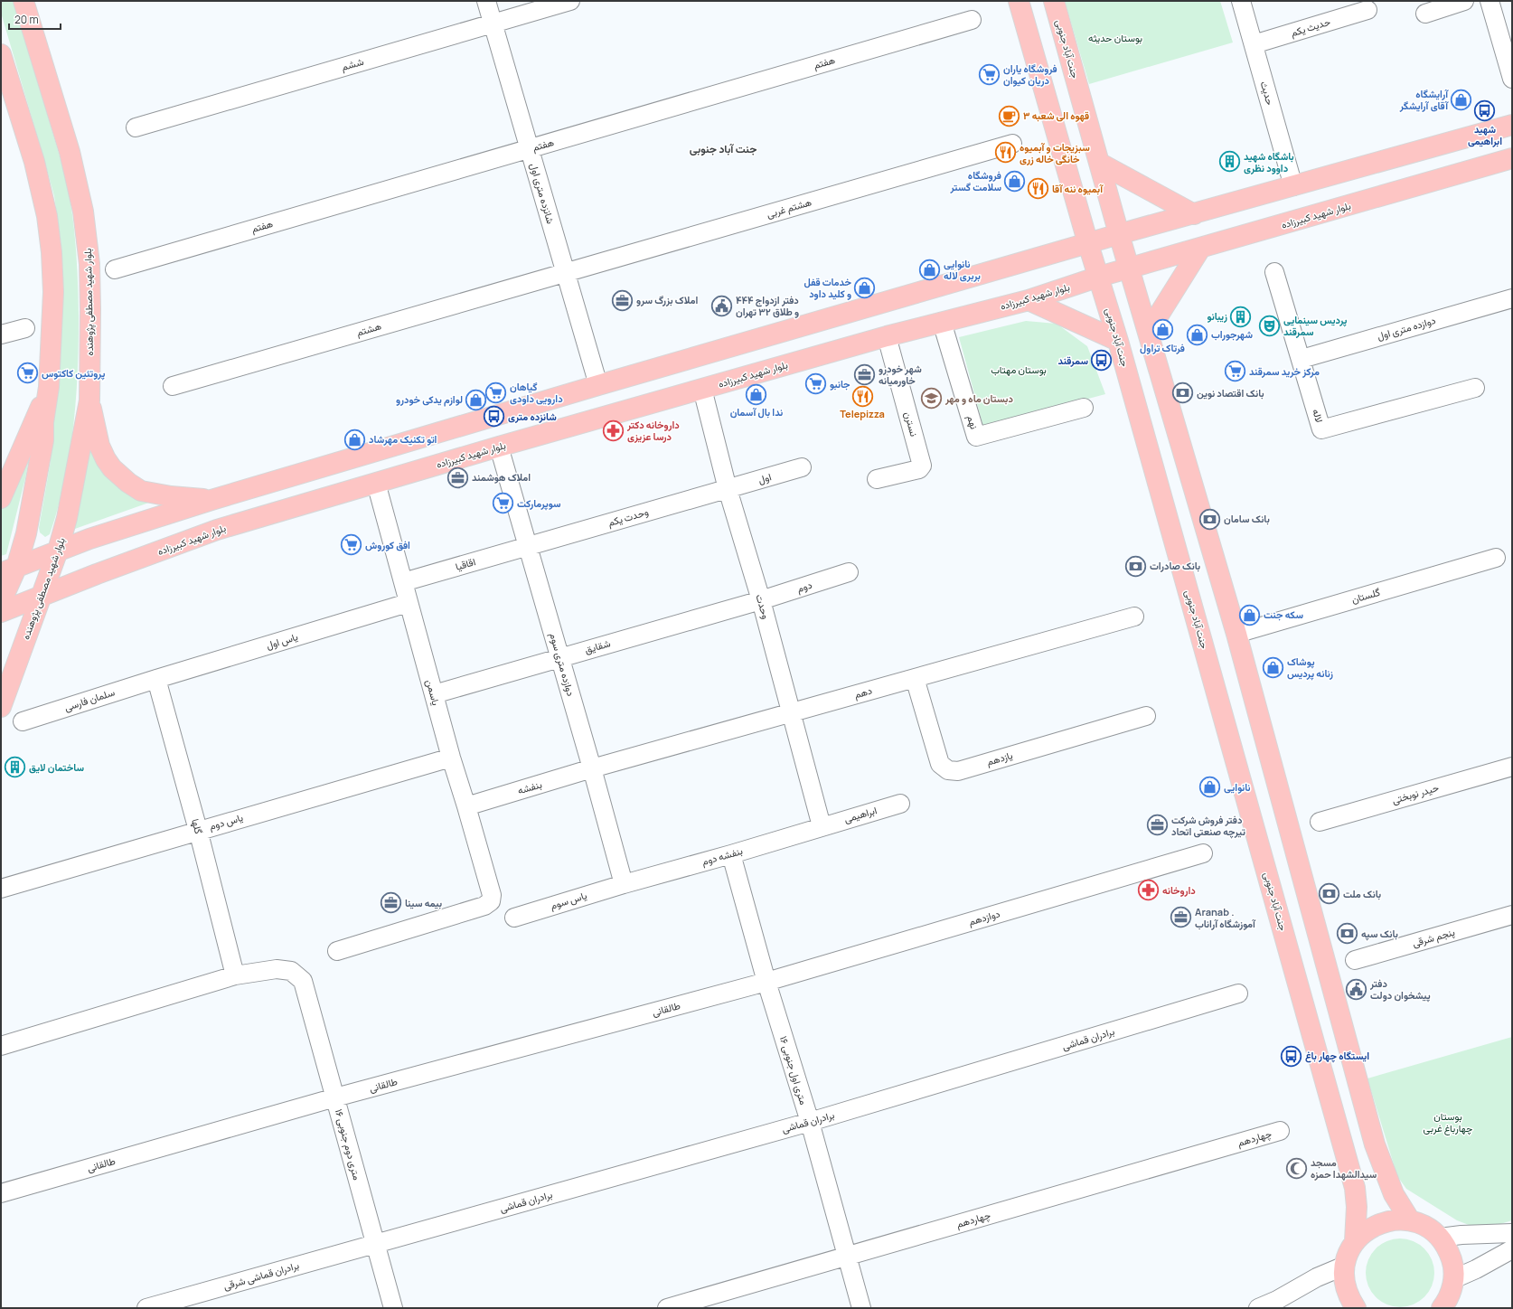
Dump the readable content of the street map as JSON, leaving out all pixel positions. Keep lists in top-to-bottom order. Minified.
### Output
{"streets":{"main road":["جنت آباد جنوبی","بلوار شهید کبیرزاده","بلوار شهید مصطفی پژوهنده"],"street":["حدیث یکم","هفتم","ششم","حدیث","شانزده متری اول","هشتم غربی","دوازده متری اول","هشتم","لاله","نهم","نسترن","اول","وحدت یکم","اقاقیا","دوم","گلستان","وحدت","یاس اول","شقایق","دوازده متری سوم","یاسمن","دهم","سلمان فارسی","یازدهم","بنفشه","حیدر نوبختی","ابراهیمی","یاس دوم","گلها","بنفشه دوم","یاس سوم","دوازدهم","پنجم شرقی","طالقانی","برادران قماشی","۱۶ متری اول جنوبی","چهاردهم","۱۶ متری دوم جنوبی","برادران قماشی شرقی"]},"crossings":[["حدیث یکم","حدیث"],["جنت آباد جنوبی","بلوار شهید کبیرزاده"],["جنت آباد جنوبی","گلستان"],["هفتم","شانزده متری اول"],["ششم","شانزده متری اول"],["شانزده متری اول","هشتم غربی"],["شانزده متری اول","هشتم"],["هشتم غربی","هشتم"],["بلوار شهید کبیرزاده","بلوار شهید مصطفی پژوهنده"],["بلوار شهید کبیرزاده","نهم"],["بلوار شهید کبیرزاده","نسترن"],["بلوار شهید کبیرزاده","وحدت"],["بلوار شهید کبیرزاده","دوازده متری سوم"],["بلوار شهید کبیرزاده","یاسمن"],["دوازده متری اول","لاله"],["اول","وحدت یکم"],["اول","وحدت"],["وحدت یکم","اقاقیا"],["وحدت یکم","وحدت"],["وحدت یکم","دوازده متری سوم"],["اقاقیا","دوازده متری سوم"],["اقاقیا","یاسمن"],["دوم","وحدت"],["دوم","شقایق"],["وحدت","شقایق"],["وحدت","دهم"],["وحدت","ابراهیمی"],["وحدت","بنفشه دوم"],["یاس اول","یاسمن"],["یاس اول","سلمان فارسی"],["یاس اول","گلها"],["شقایق","دوازده متری سوم"],["شقایق","یاسمن"],["دوازده متری سوم","دهم"],["دوازده متری سوم","بنفشه"],["دوازده متری سوم","بنفشه دوم"],["دوازده متری سوم","یاس سوم"],["یاسمن","بنفشه"],["یاسمن","یاس دوم"],["دهم","یازدهم"],["دهم","بنفشه"],["سلمان فارسی","گلها"],["ابراهیمی","بنفشه دوم"],["یاس دوم","گلها"],["گلها","۱۶ متری دوم جنوبی"],["بنفشه دوم","یاس سوم"],["بنفشه دوم","۱۶ متری اول جنوبی"],["دوازدهم","طالقانی"],["دوازدهم","۱۶ متری اول جنوبی"],["طالقانی","۱۶ متری اول جنوبی"],["طالقانی","۱۶ متری دوم جنوبی"],["برادران قماشی","۱۶ متری اول جنوبی"],["برادران قماشی","۱۶ متری دوم جنوبی"],["برادران قماشی","برادران قماشی شرقی"],["۱۶ متری اول جنوبی","چهاردهم"],["۱۶ متری دوم جنوبی","برادران قماشی شرقی"]],"districts":["جنت‌ آباد جنوبی"],"parks":["بوستان حدیثه","بوستان مهتاب","بوستان چهارباغ غربی"],"places":{"supermarket":["فروشگاه یاران دریان کیوان","مرکز خرید سمرقند","پروتئین کاکتوس","جانبو","گیاهان دارویی داودی","سوپرمارکت","افق کوروش"],"shop":["آرایشگاه آقای آرایشگر","فروشگاه سلامت گستر","نانوایی بربری لاله","خدمات قفل و کلید داود","فرتاک تراول","شهرجوراب","ندا بال آسمان","لوازم یدکی خودرو","اتو تکنیک مهرشاد","سکه جنت","پوشاک زنانه پردیس","نانوایی"],"bus stop":["شهید ابراهیمی","سمرقند","شانزده متری","ایستگاه چهار باغ"],"cafe":["قهوه الی شعبه ۳"],"restaurant":["سبزیجات و آبمیوه خانگی خاله زری","آبمیوه ننه آقا","Telepizza"],"building":["باشگاه شهید داوود نظری","زیبانو","ساختمان لایق"],"office":["املاک بزرگ سرو","شهر خودرو خاورمیانه","املاک هوشمند","دفتر فروش شرکت تیرچه صنعتی اتحاد","بیمه سینا","Aranab . آموزشگاه آراناب"],"public building":["دفتر ازدواج ۴۴۴ و طلاق ۳۲ تهران","دفتر پیشخوان دولت"],"theatre":["پردیس سینمایی سمرقند"],"bank":["بانک اقتصاد نوین","بانک سامان","بانک صادرات","بانک ملت","بانک سپه"],"school or university":["دبستان ماه و مهر"],"pharmacy":["داروخانه دکتر درسا عزیزی","داروخانه"],"mosque":["مسجد سیدالشهدا حمزه"]},"scale_bar":"20 m"}
